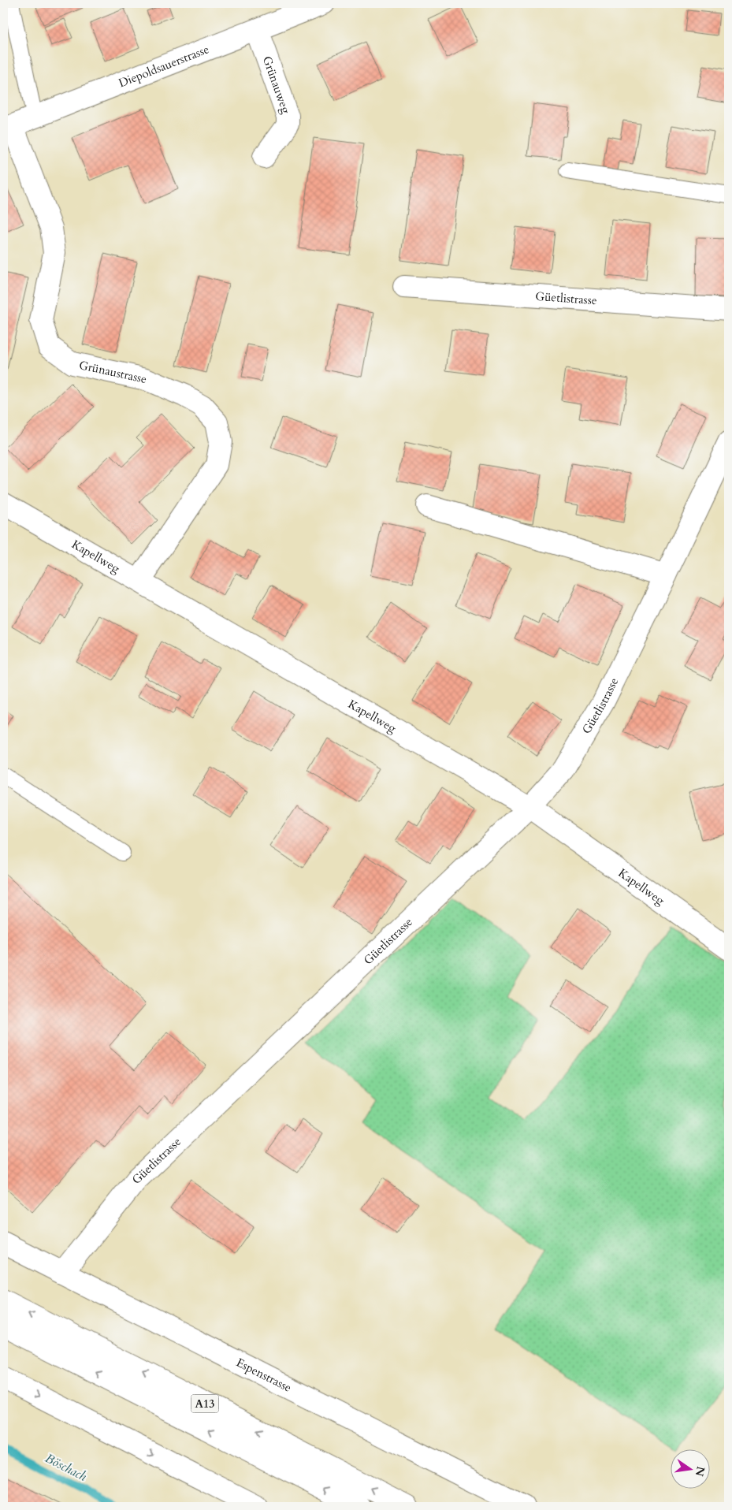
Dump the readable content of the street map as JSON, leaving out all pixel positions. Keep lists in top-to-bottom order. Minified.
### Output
{"streets":{"main road":["Diepoldsauerstrasse","Grünauweg","Güetlistrasse","Grünaustrasse","Kapellweg","Espenstrasse","A13"]},"crossings":[["Diepoldsauerstrasse","Grünauweg"],["Diepoldsauerstrasse","Grünaustrasse"],["Güetlistrasse","Kapellweg"],["Güetlistrasse","Espenstrasse"],["Grünaustrasse","Kapellweg"]],"water":["Böschach"],"north":"right"}
